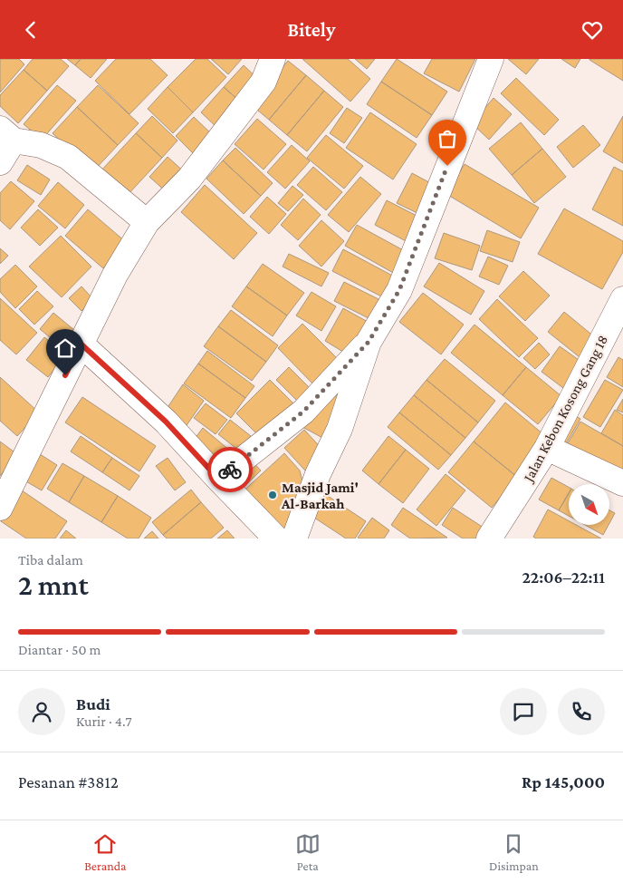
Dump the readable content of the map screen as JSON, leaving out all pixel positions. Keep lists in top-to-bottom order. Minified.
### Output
{"streets":{"street":["Jalan Kebon Kosong Gang 18"]},"places":["Masjid Jami' Al-Barkah"],"north":"bottom right","page":{"header":"Bitely","heading":["2 mnt","Tiba dalam","22:06–22:11"],"panel":["Budi","Kurir · 4.7","Pesanan #3812","Rp 145,000"],"bar":"Diantar · 50 m","tabs":["Beranda","Peta","Disimpan"]}}
